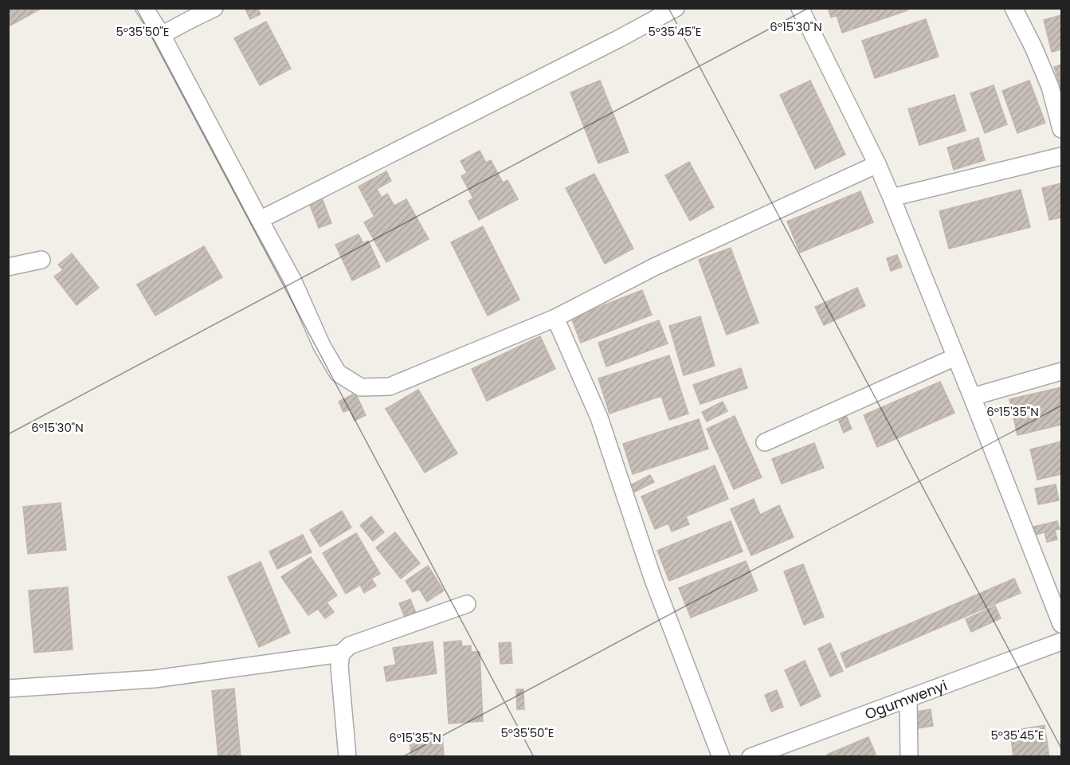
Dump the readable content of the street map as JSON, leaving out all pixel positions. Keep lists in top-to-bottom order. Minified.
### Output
{"streets":{"street":["Ogumwenyi"]},"coordinates":["6°15'30\"N","5°35'50\"E","5°35'45\"E","6°15'35\"N"]}
